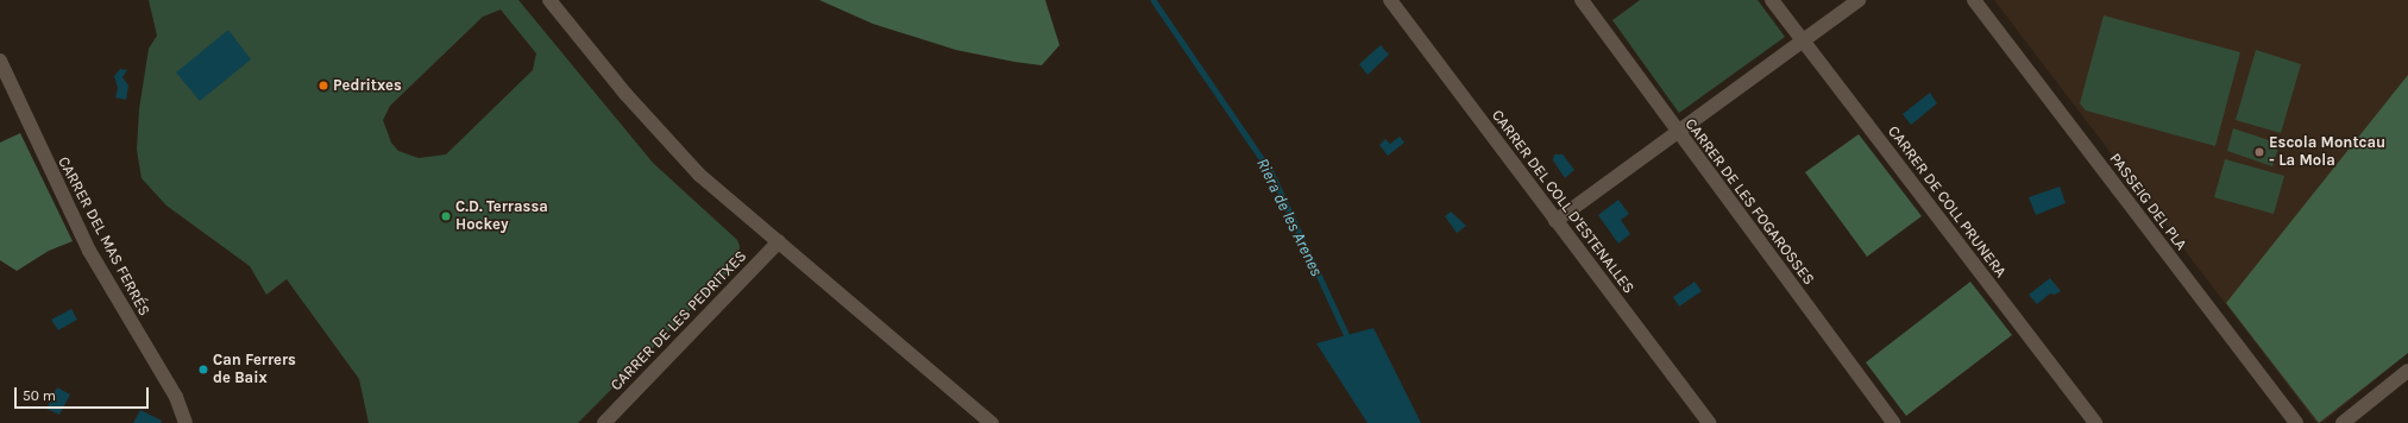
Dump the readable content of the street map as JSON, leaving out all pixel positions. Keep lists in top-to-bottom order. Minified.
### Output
{"streets":{"street":["CARRER DEL COLL D'ESTENALLES","CARRER DE LES FOGAROSSES","CARRER DE COLL PRUNERA","PASSEIG DEL PLA","CARRER DEL MAS FERRÉS","CARRER DE LES PEDRITXES"]},"water":["Riera de les Arenes"],"places":["Pedritxes","Escola Montcau - La Mola","C.D. Terrassa Hockey","Can Ferrers de Baix"],"scale_bar":"50 m"}
